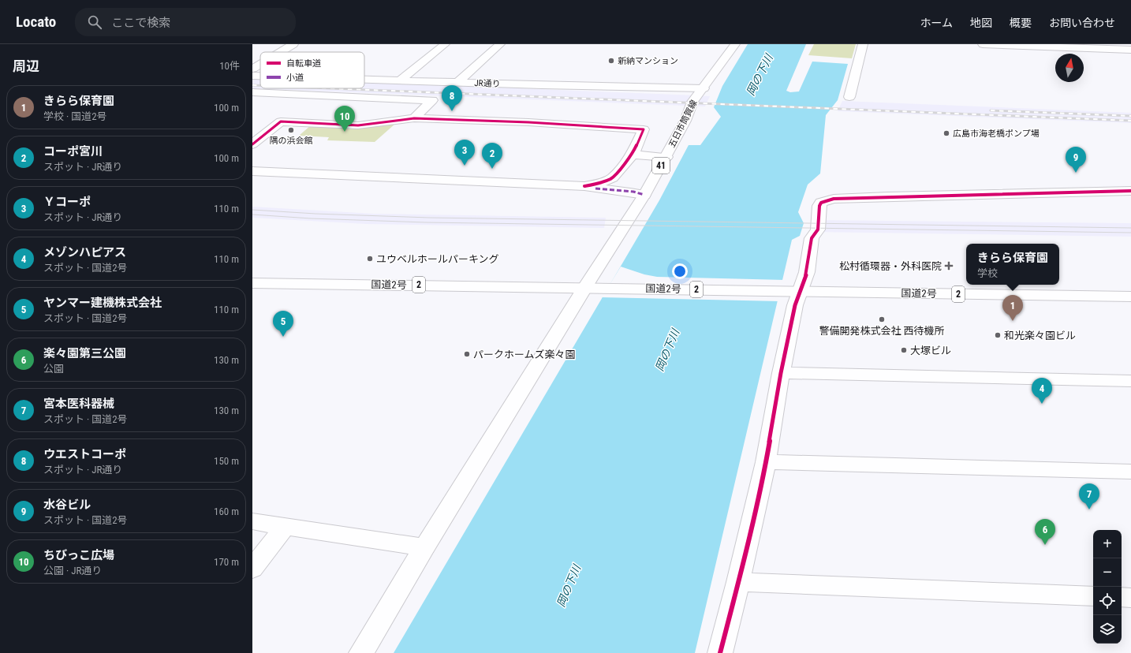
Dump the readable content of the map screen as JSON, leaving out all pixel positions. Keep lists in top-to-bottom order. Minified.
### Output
{"streets":{"main road":["JR通り","五日市筒賀線","41","国道2号","2"]},"crossings":[["JR通り","五日市筒賀線"],["五日市筒賀線","国道2号"]],"water":["岡の下川"],"places":{"other":["新納マンション","隅の浜会館","広島市海老橋ポンプ場","ユウベルホールパーキング","警備開発株式会社 西待機所","和光楽々園ビル","大塚ビル","パークホームズ楽々園"],"health":["松村循環器・外科医院"]},"legend":["自転車道","小道"],"north":"top","page":{"header":"Locato","search":"ここで検索","nav":["ホーム","地図","概要","お問い合わせ"],"heading":["周辺","10件"],"list":[{"mark":"1","name":"きらら保育園","note":"学校 · 国道2号","value":"100 m"},{"mark":"2","name":"コーポ宮川","note":"スポット · JR通り","value":"100 m"},{"mark":"3","name":"Ｙコーポ","note":"スポット · JR通り","value":"110 m"},{"mark":"4","name":"メゾンハピアス","note":"スポット · 国道2号","value":"110 m"},{"mark":"5","name":"ヤンマー建機株式会社","note":"スポット · 国道2号","value":"110 m"},{"mark":"6","name":"楽々園第三公園","note":"公園","value":"130 m"},{"mark":"7","name":"宮本医科器械","note":"スポット · 国道2号","value":"130 m"},{"mark":"8","name":"ウエストコーポ","note":"スポット · JR通り","value":"150 m"},{"mark":"9","name":"水谷ビル","note":"スポット · 国道2号","value":"160 m"},{"mark":"10","name":"ちびっこ広場","note":"公園 · JR通り","value":"170 m"}],"pins":["8","10","3","2","9","1","5","4","7","6"],"popup":["きらら保育園","学校"],"map_buttons":["+","−"]}}
